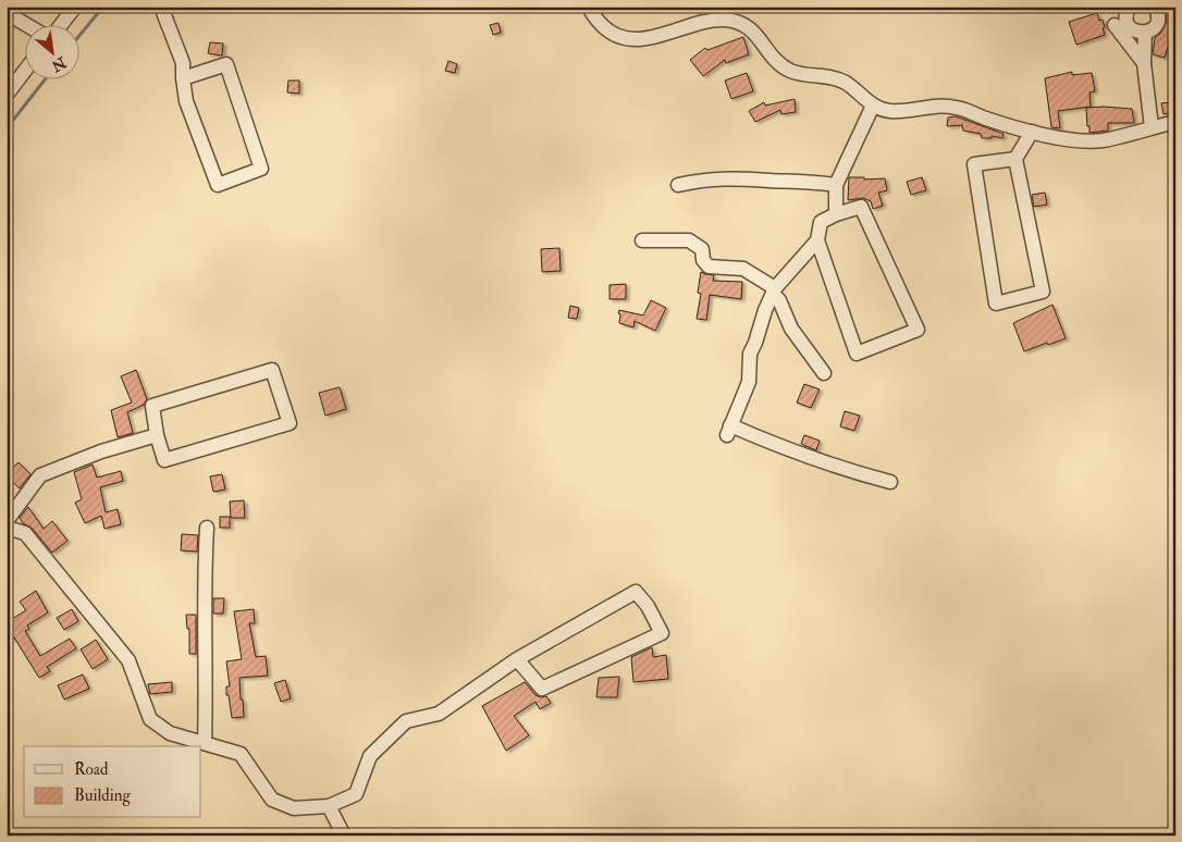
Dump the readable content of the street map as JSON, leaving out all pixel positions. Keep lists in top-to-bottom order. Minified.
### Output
{"legend":["Road","Building"],"north":"bottom right"}
